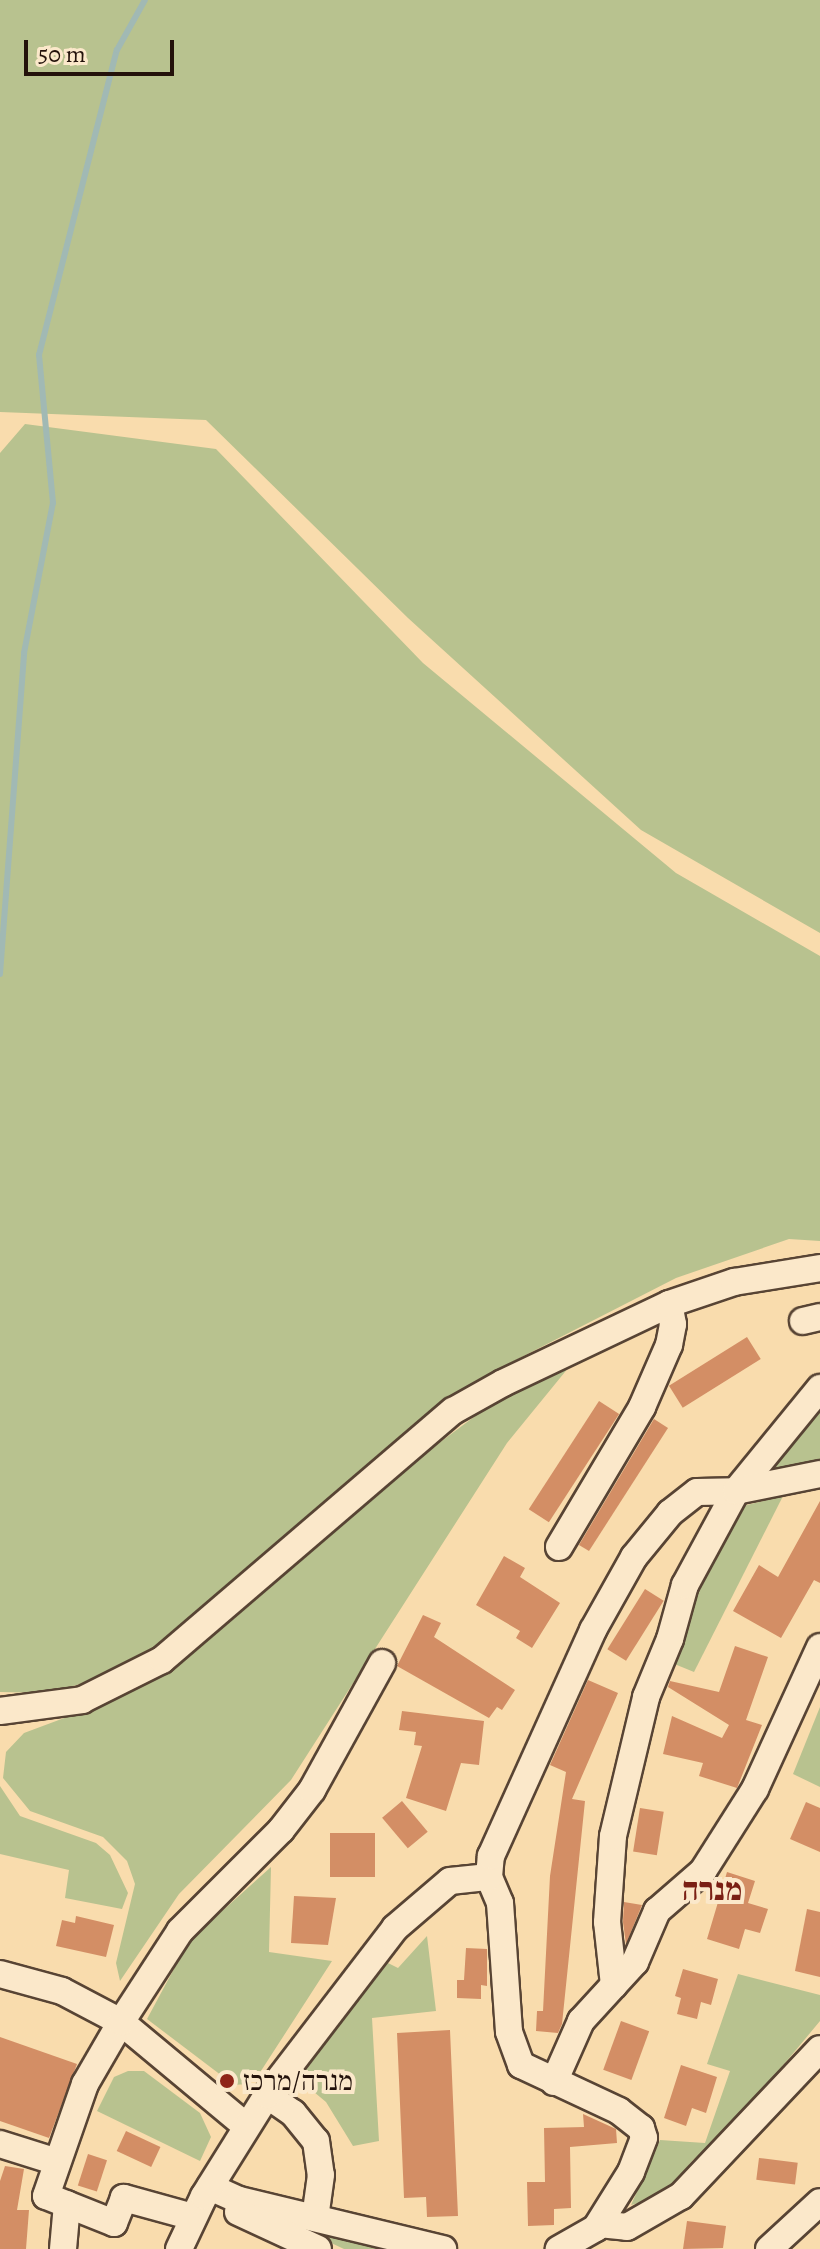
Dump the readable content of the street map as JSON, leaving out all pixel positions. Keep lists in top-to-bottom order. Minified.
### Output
{"districts":["מנרה"],"places":["מנרה/מרכז"],"scale_bar":"50 m"}
